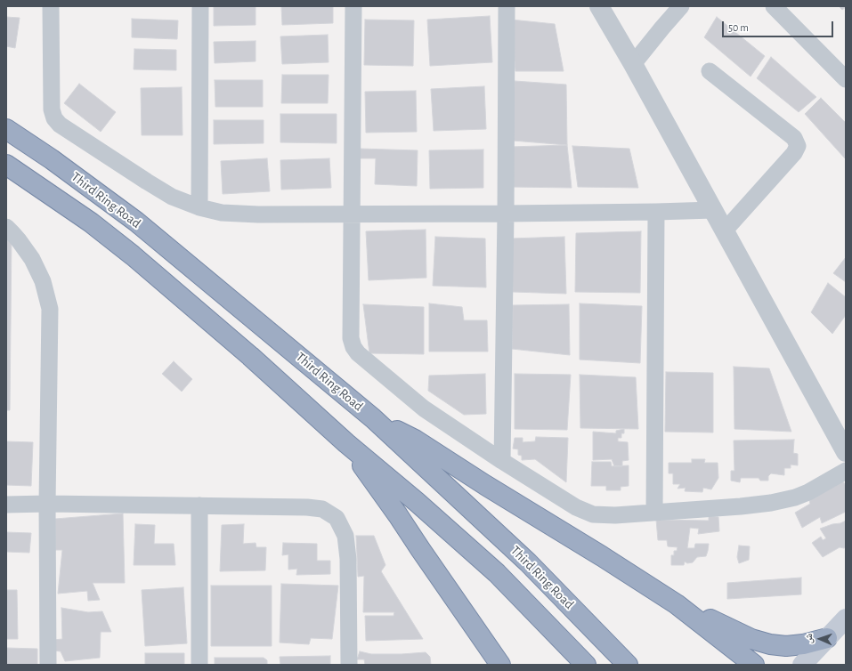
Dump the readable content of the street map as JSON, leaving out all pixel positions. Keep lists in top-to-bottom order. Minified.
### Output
{"streets":{"highway":["Third Ring Road"]},"scale_bar":"50 m","north":"left"}
